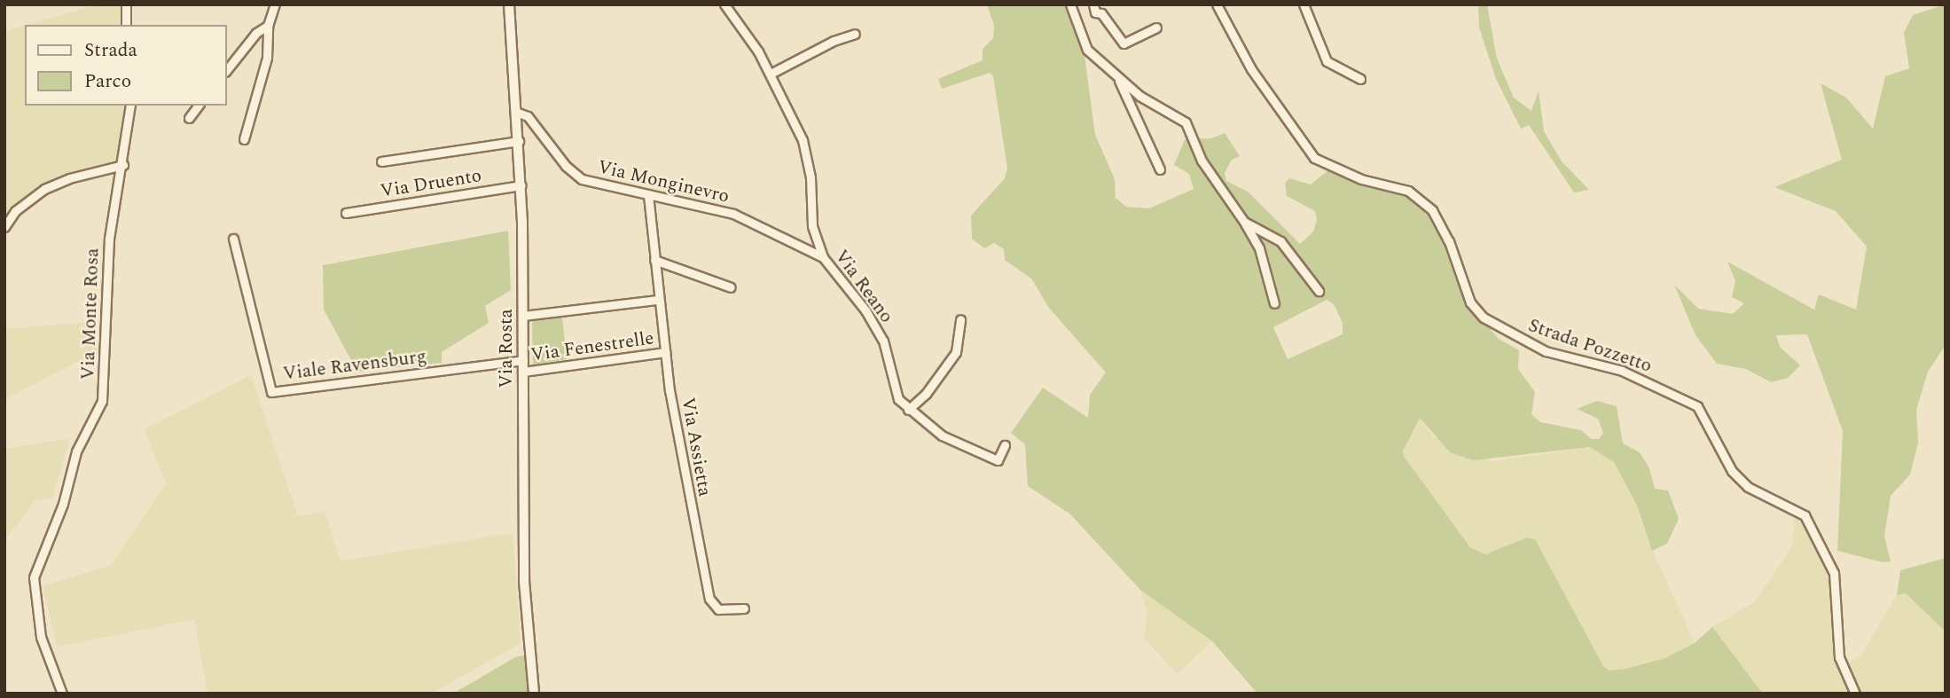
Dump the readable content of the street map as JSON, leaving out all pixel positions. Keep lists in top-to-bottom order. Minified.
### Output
{"streets":{"street":["Via Monginevro","Via Druento","Via Reano","Via Monte Rosa","Strada Pozzetto","Via Fenestrelle","Via Rosta","Viale Ravensburg","Via Assietta"]},"crossings":[["Via Monginevro","Via Reano"],["Via Monginevro","Via Rosta"],["Via Monginevro","Via Assietta"],["Via Druento","Via Rosta"],["Via Fenestrelle","Via Rosta"],["Via Fenestrelle","Via Assietta"],["Via Rosta","Viale Ravensburg"]],"legend":["Strada","Parco"]}
